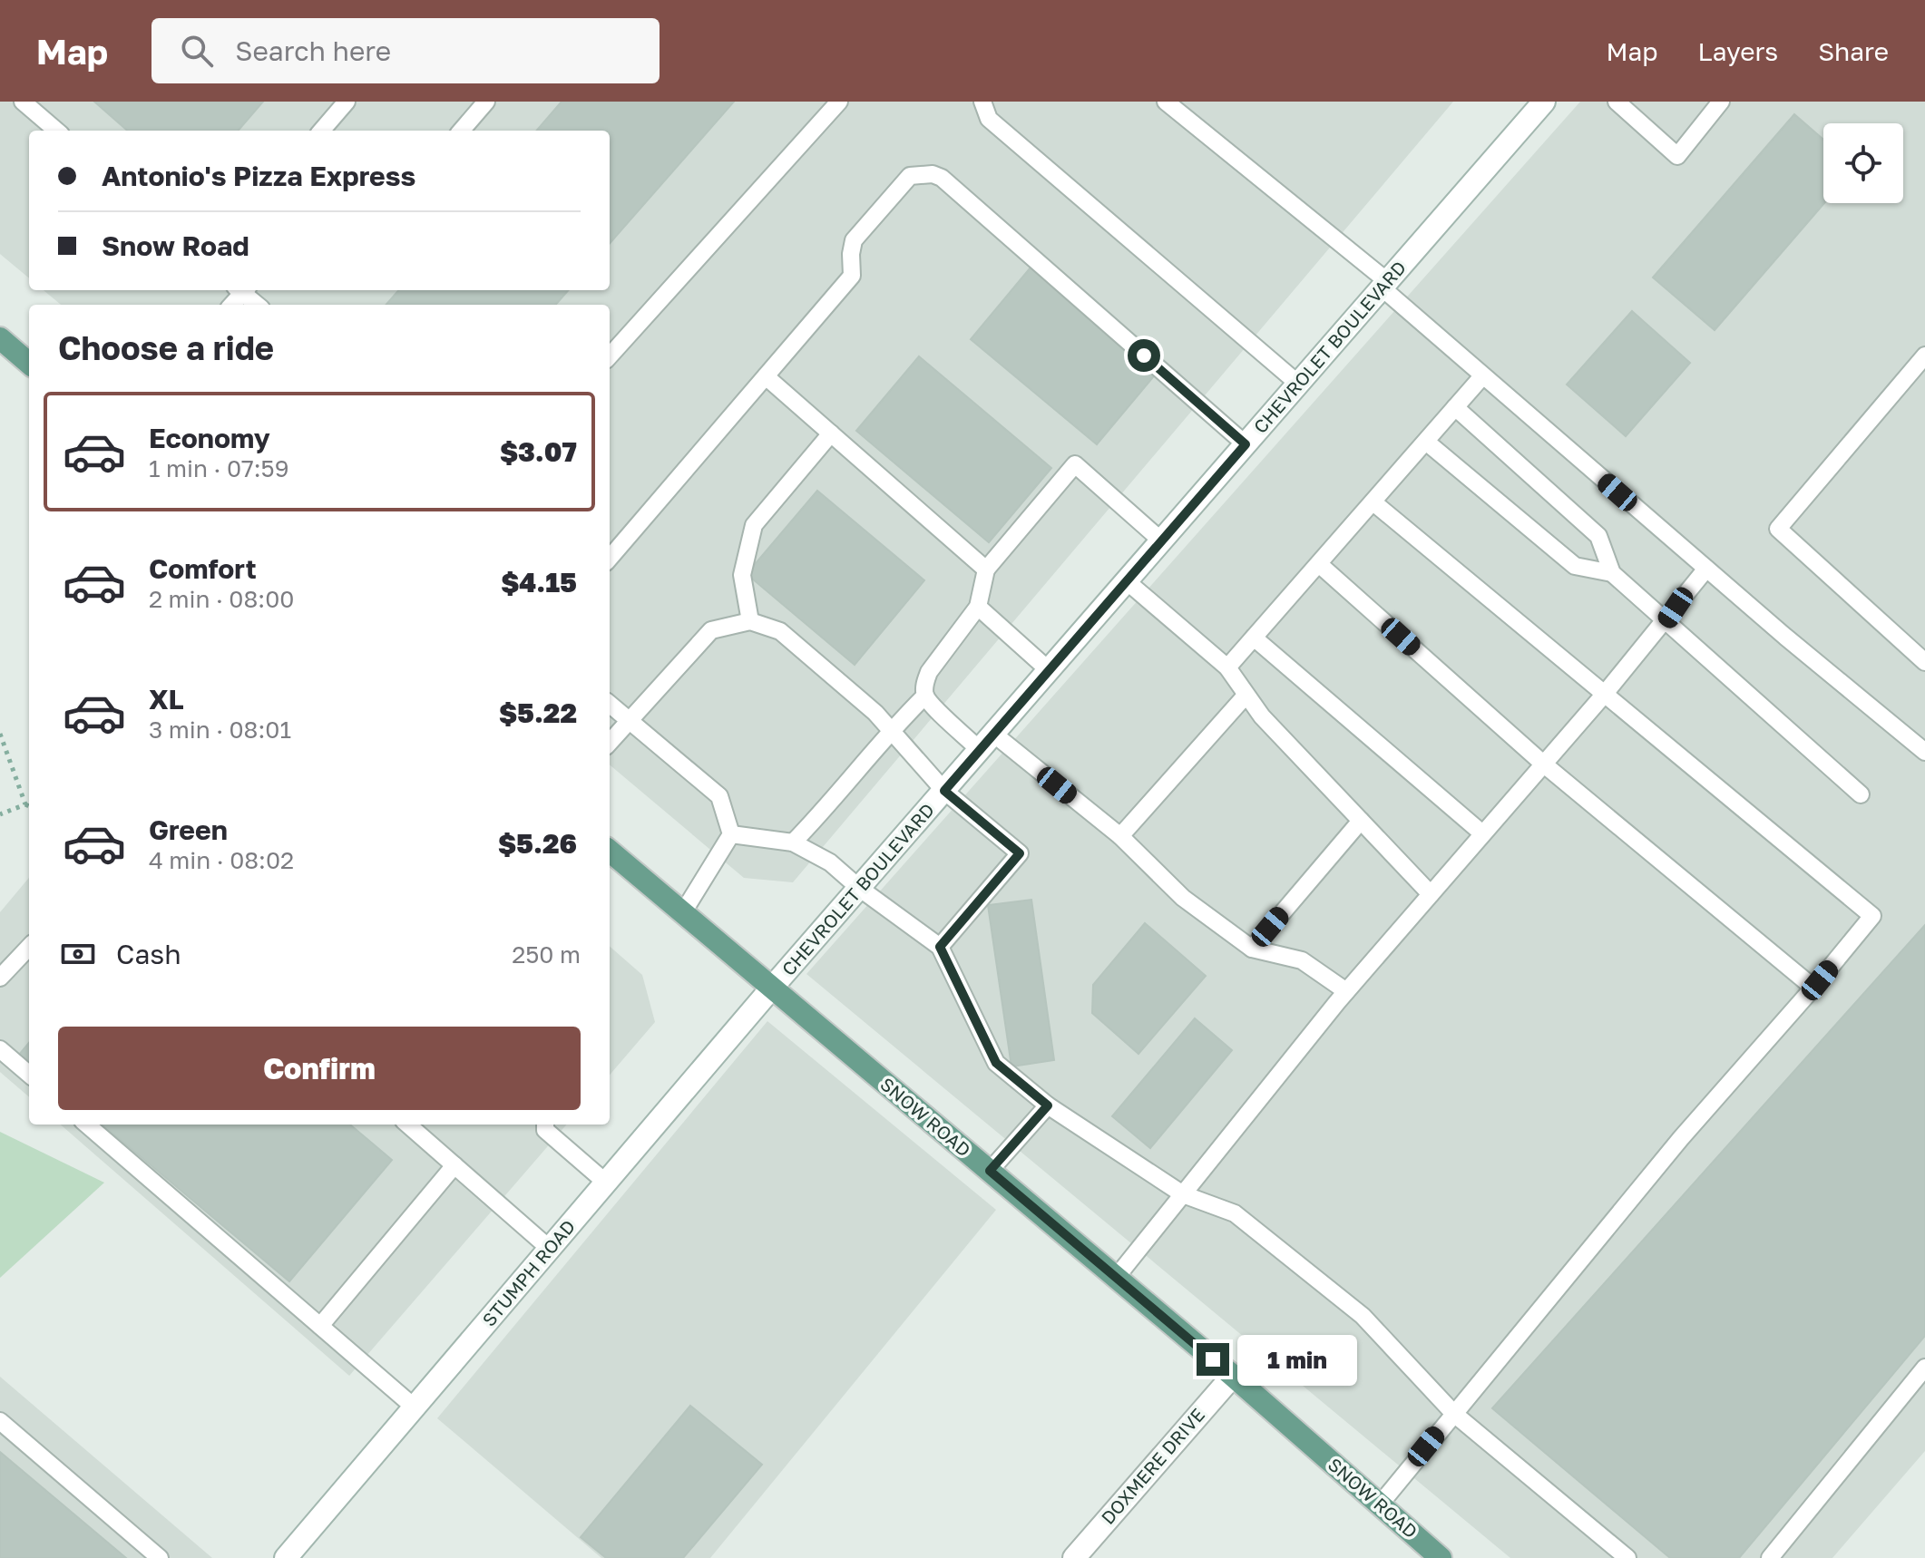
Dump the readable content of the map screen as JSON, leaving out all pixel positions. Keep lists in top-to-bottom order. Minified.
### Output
{"streets":{"main road":["CHEVROLET BOULEVARD","SNOW ROAD","STUMPH ROAD","DOXMERE DRIVE"]},"crossings":[["CHEVROLET BOULEVARD","SNOW ROAD"],["CHEVROLET BOULEVARD","STUMPH ROAD"],["SNOW ROAD","STUMPH ROAD"],["SNOW ROAD","DOXMERE DRIVE"]],"page":{"header":"Map","search":"Search here","nav":["Map","Layers","Share"],"banner":["Antonio's Pizza Express","Snow Road"],"heading":"Choose a ride","list":[{"name":"Economy","note":"1 min · 07:59","value":"$3.07"},{"name":"Comfort","note":"2 min · 08:00","value":"$4.15"},{"name":"XL","note":"3 min · 08:01","value":"$5.22"},{"name":"Green","note":"4 min · 08:02","value":"$5.26"}],"pay":["Cash","250 m"],"buttons":"Confirm","bubble":"1 min"}}
